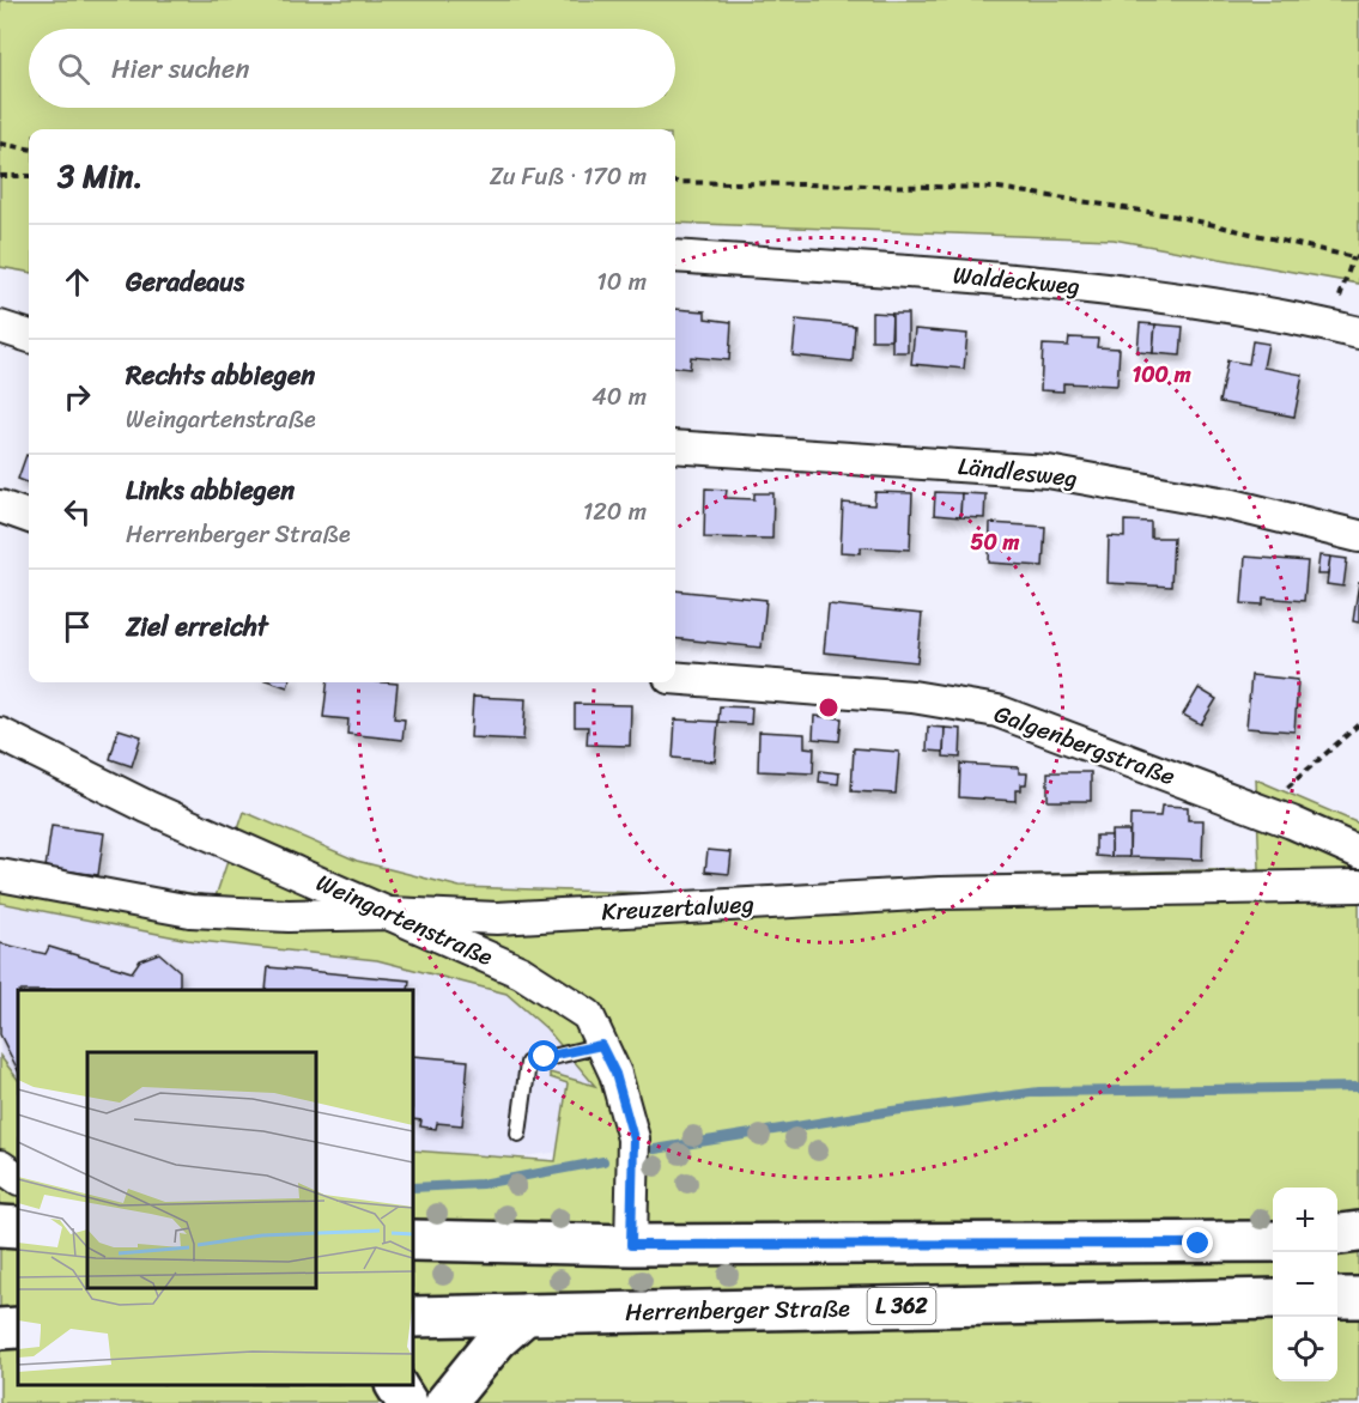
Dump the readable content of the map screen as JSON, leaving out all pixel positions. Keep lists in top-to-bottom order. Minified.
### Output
{"streets":{"main road":["L 362","Herrenberger Straße"],"street":["Waldeckweg","Ländlesweg","Galgenbergstraße","Kreuzertalweg","Weingartenstraße"]},"crossings":[["Kreuzertalweg","Weingartenstraße"]],"page":{"search":"Hier suchen","heading":["3 Min.","Zu Fuß · 170 m"],"list":[["Geradeaus","10 m"],["Rechts abbiegen","Weingartenstraße","40 m"],["Links abbiegen","Herrenberger Straße","120 m"],"Ziel erreicht"],"map_buttons":["+","−"]},"rings":["100 m","50 m"]}
